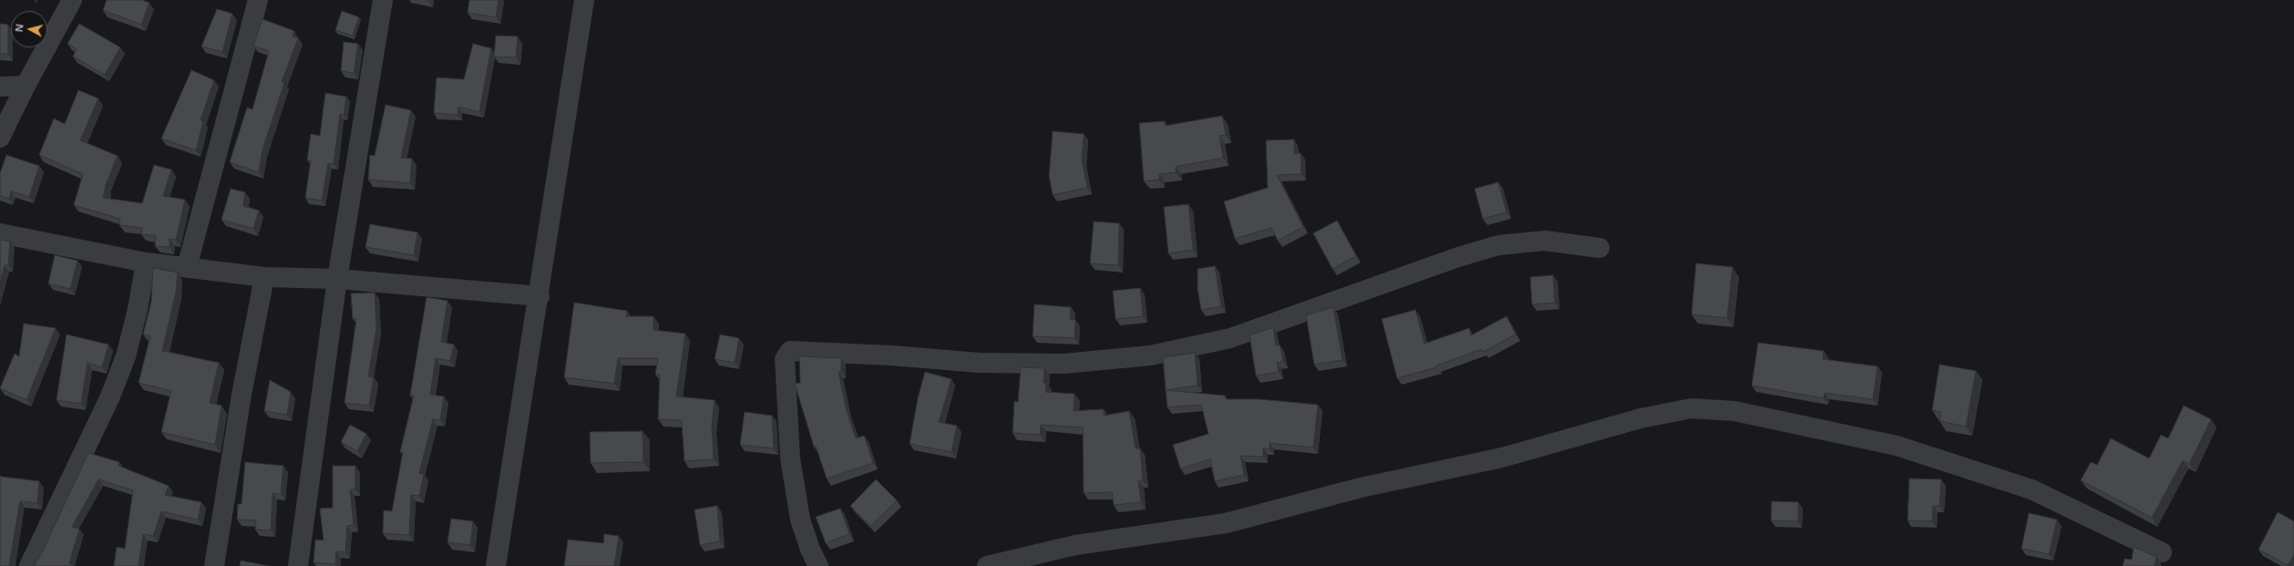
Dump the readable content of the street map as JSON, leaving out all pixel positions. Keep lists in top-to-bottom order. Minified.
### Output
{"north":"left"}
